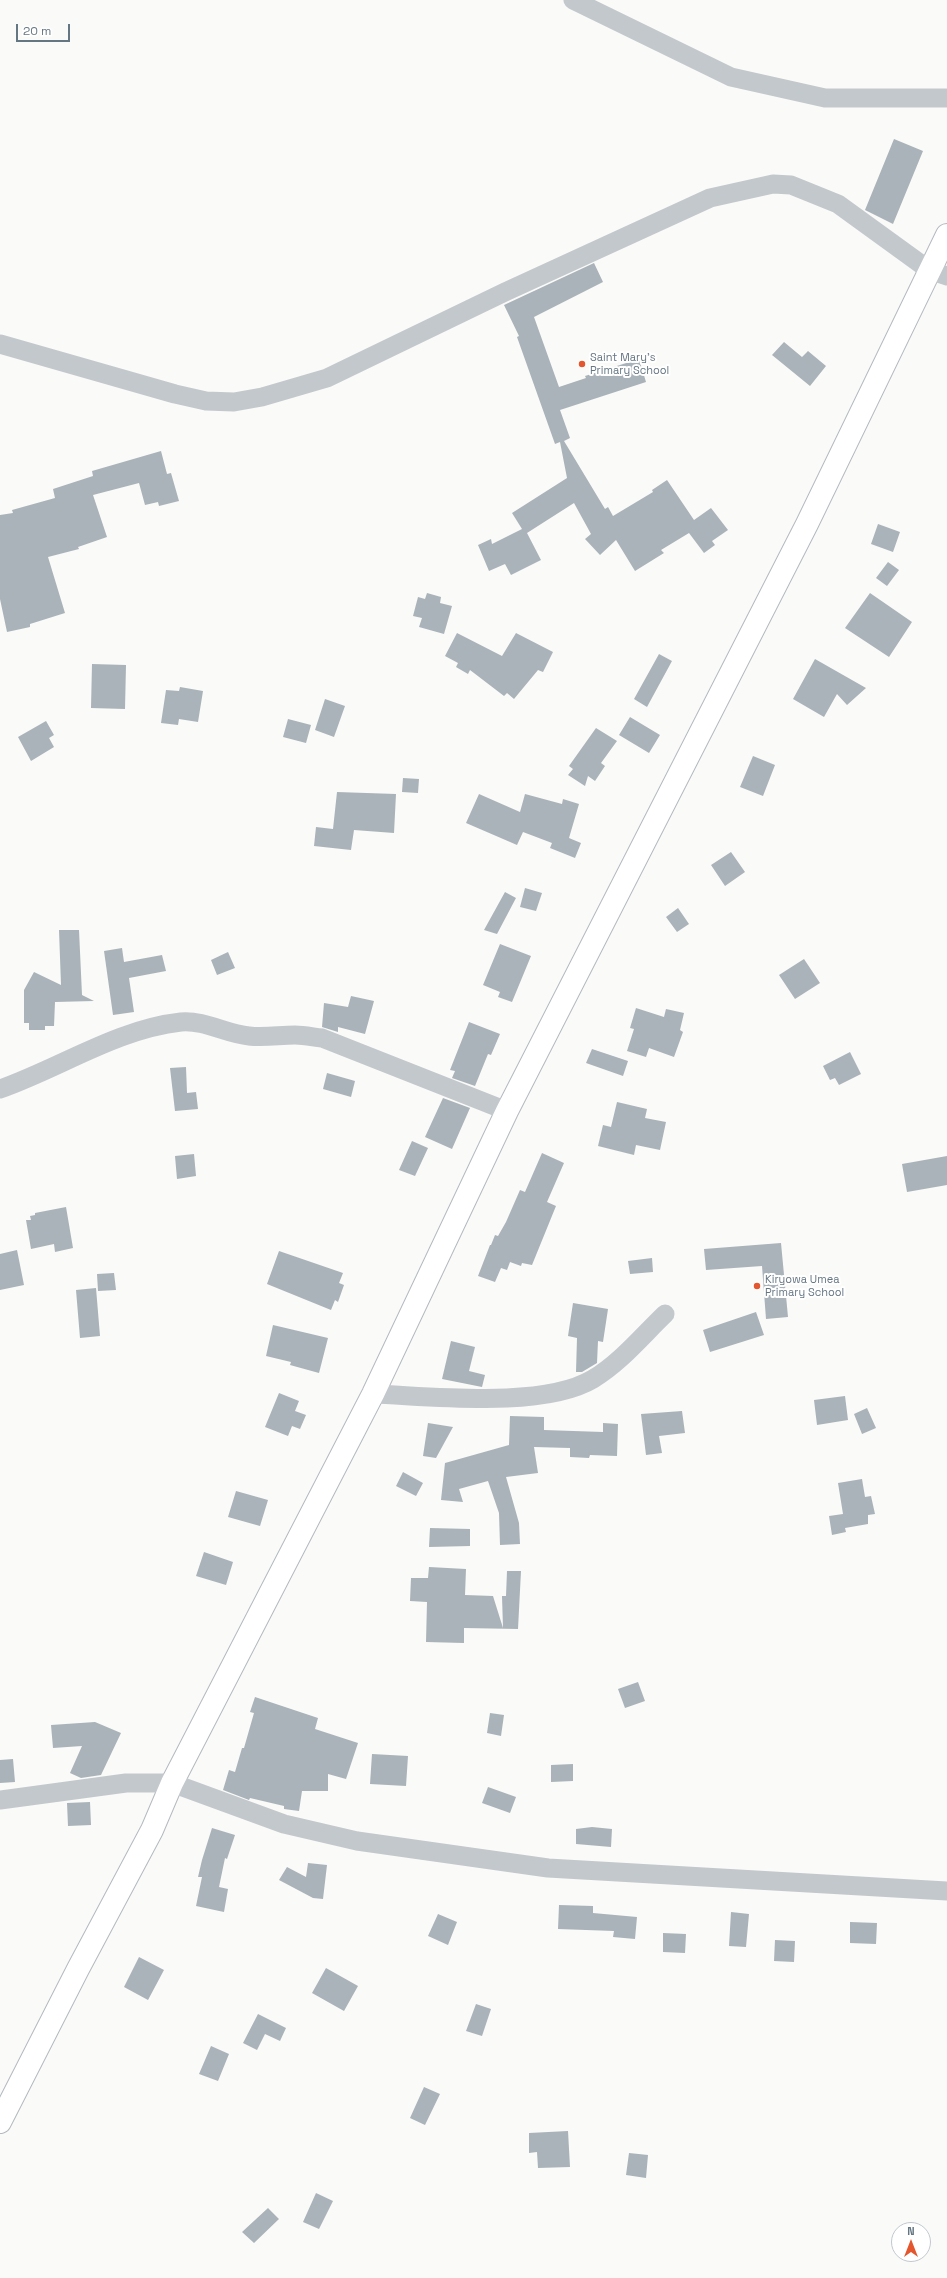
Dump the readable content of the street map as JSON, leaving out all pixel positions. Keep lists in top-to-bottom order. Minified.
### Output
{"places":["Saint Mary's Primary School","Kiryowa Umea Primary School"],"scale_bar":"20 m","north":"top"}
